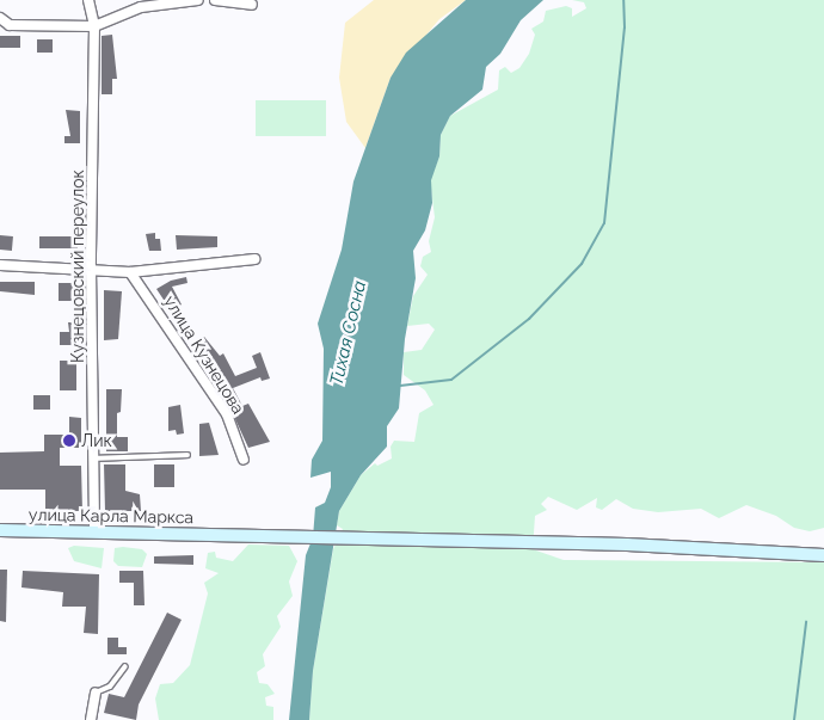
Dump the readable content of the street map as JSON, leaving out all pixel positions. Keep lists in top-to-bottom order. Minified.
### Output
{"streets":{"main road":["улица Карла Маркса"],"street":["Кузнецовский переулок","улица Кузнецова"]},"crossings":[["Кузнецовский переулок","улица Карла Маркса"]],"water":["Тихая Сосна"],"places":["Лик"]}
